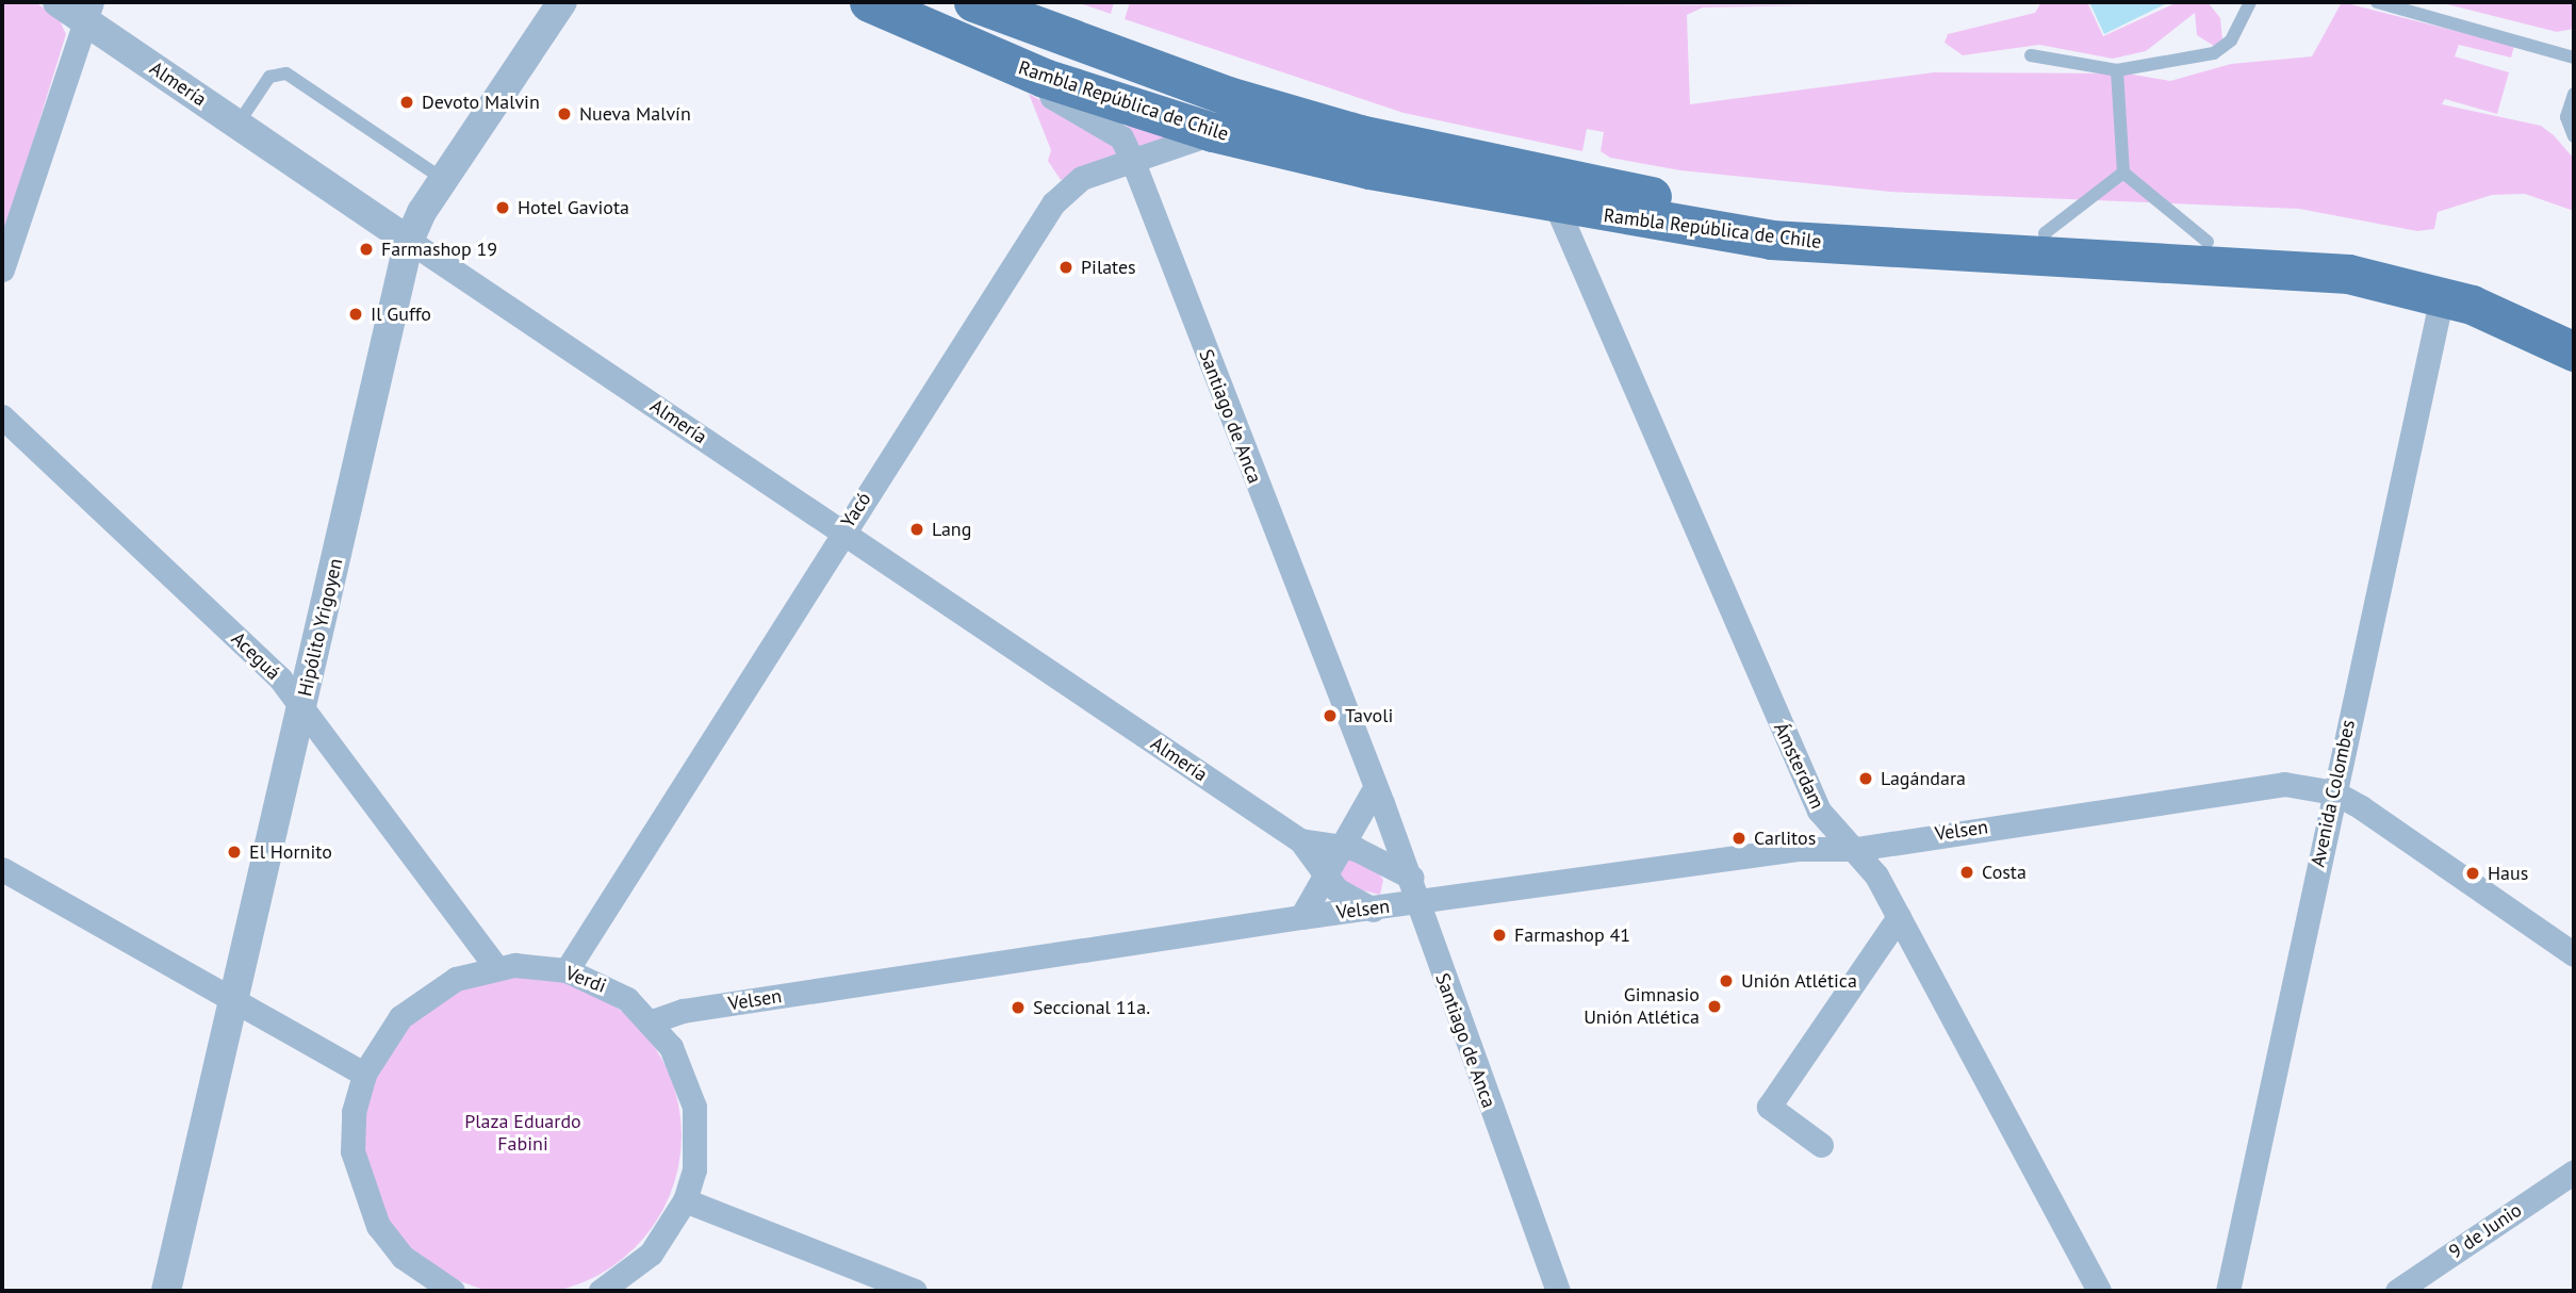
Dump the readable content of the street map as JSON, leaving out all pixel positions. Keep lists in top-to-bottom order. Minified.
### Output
{"streets":{"main road":["Rambla República de Chile"],"street":["Almería","Santiago de Anca","Yacó","Hipólito Yrigoyen","Aceguá","Ámsterdam","Avenida Colombes","Velsen","Verdi","9 de Junio"]},"crossings":[["Almería","Santiago de Anca"],["Almería","Yacó"],["Almería","Hipólito Yrigoyen"],["Almería","Velsen"],["Rambla República de Chile","Santiago de Anca"],["Rambla República de Chile","Yacó"],["Rambla República de Chile","Ámsterdam"],["Rambla República de Chile","Avenida Colombes"],["Santiago de Anca","Yacó"],["Santiago de Anca","Velsen"],["Yacó","Verdi"],["Hipólito Yrigoyen","Aceguá"],["Aceguá","Verdi"],["Ámsterdam","Velsen"],["Avenida Colombes","Velsen"],["Velsen","Verdi"]],"parks":["Plaza Eduardo Fabini"],"places":["Devoto Malvin","Nueva Malvín","Hotel Gaviota","Farmashop 19","Pilates","Il Guffo","Lang","Tavoli","Lagándara","Carlitos","El Hornito","Costa","Haus","Farmashop 41","Unión Atlética","Gimnasio Unión Atlética","Seccional 11a."]}
